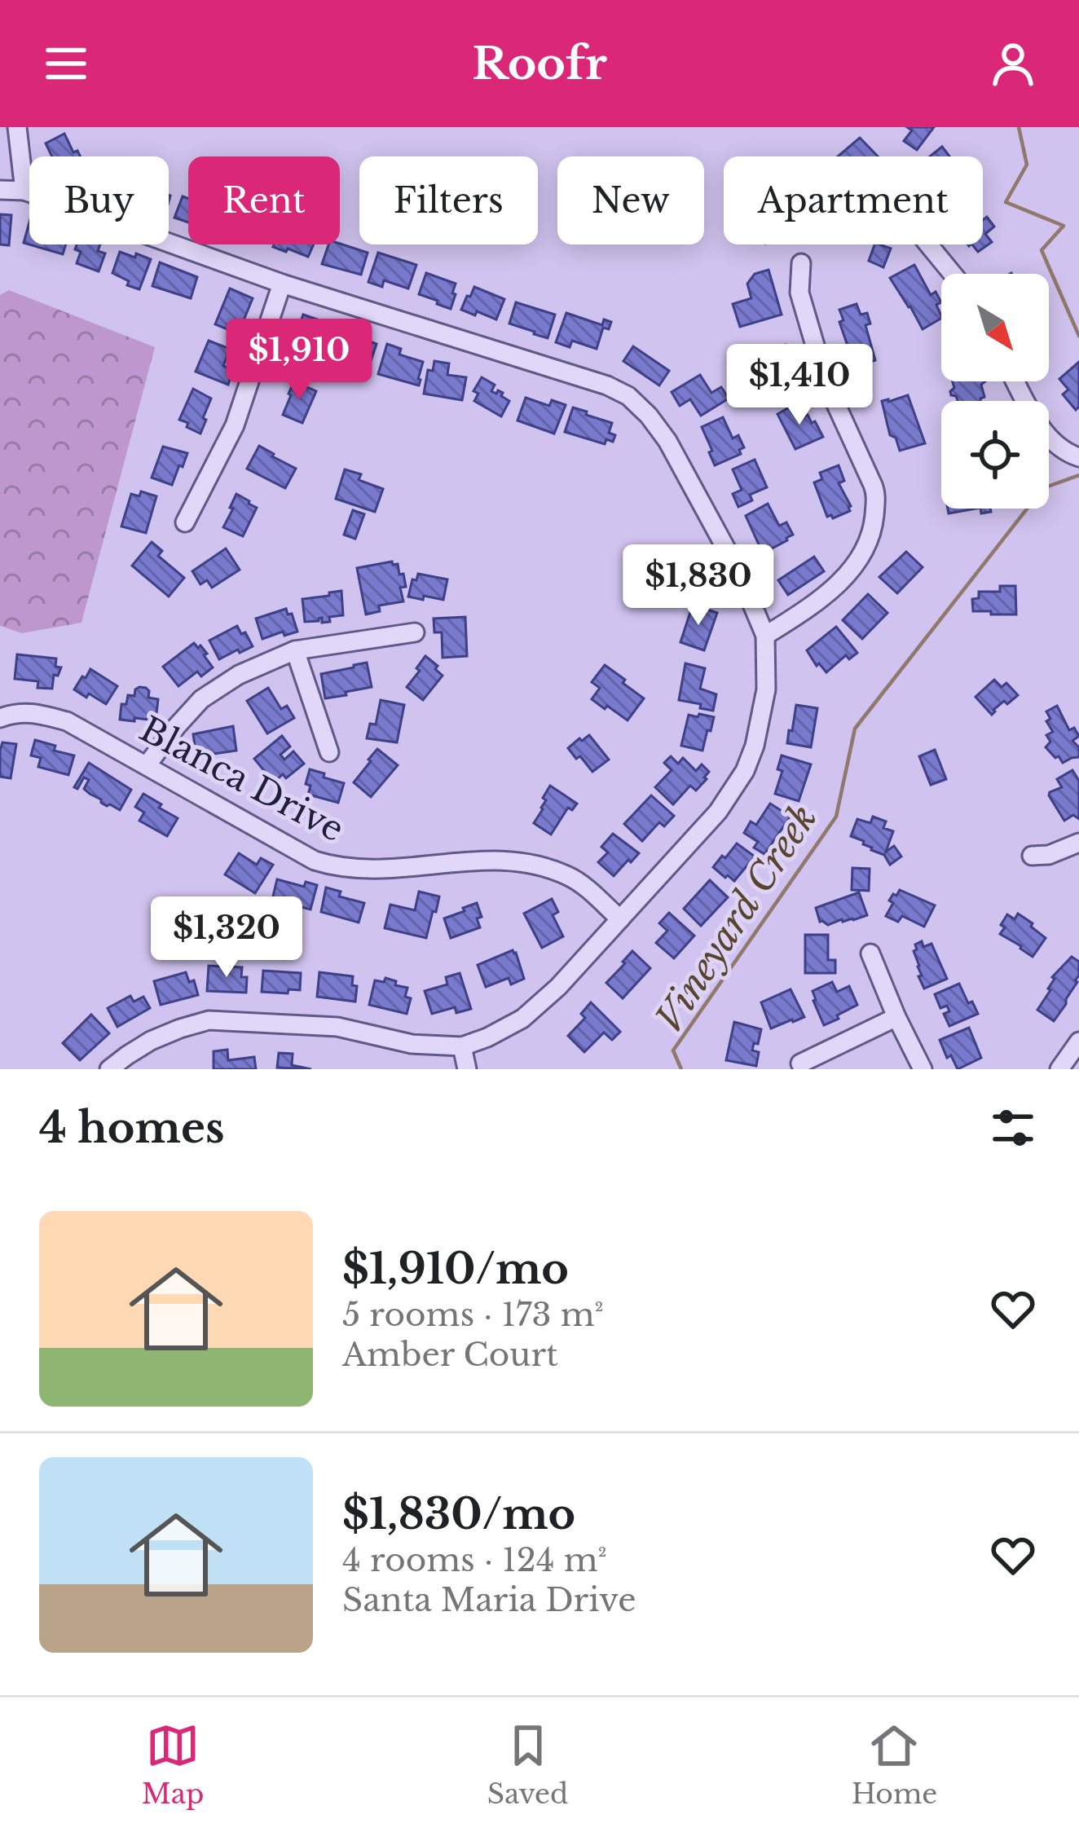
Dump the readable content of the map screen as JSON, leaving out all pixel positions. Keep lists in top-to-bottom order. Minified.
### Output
{"streets":{"street":["Blanca Drive"]},"water":["Vineyard Creek"],"north":"bottom right","page":{"header":"Roofr","chip":["Buy","Rent","Filters","New","Apartment"],"price":["$1,910","$1,410","$1,830","$1,320"],"heading":"4 homes","list":[{"name":"$1,910/mo","note":"5 rooms · 173 m² · Amber Court"},{"name":"$1,830/mo","note":"4 rooms · 124 m² · Santa Maria Drive"}],"tabs":["Map","Saved","Home"]}}
